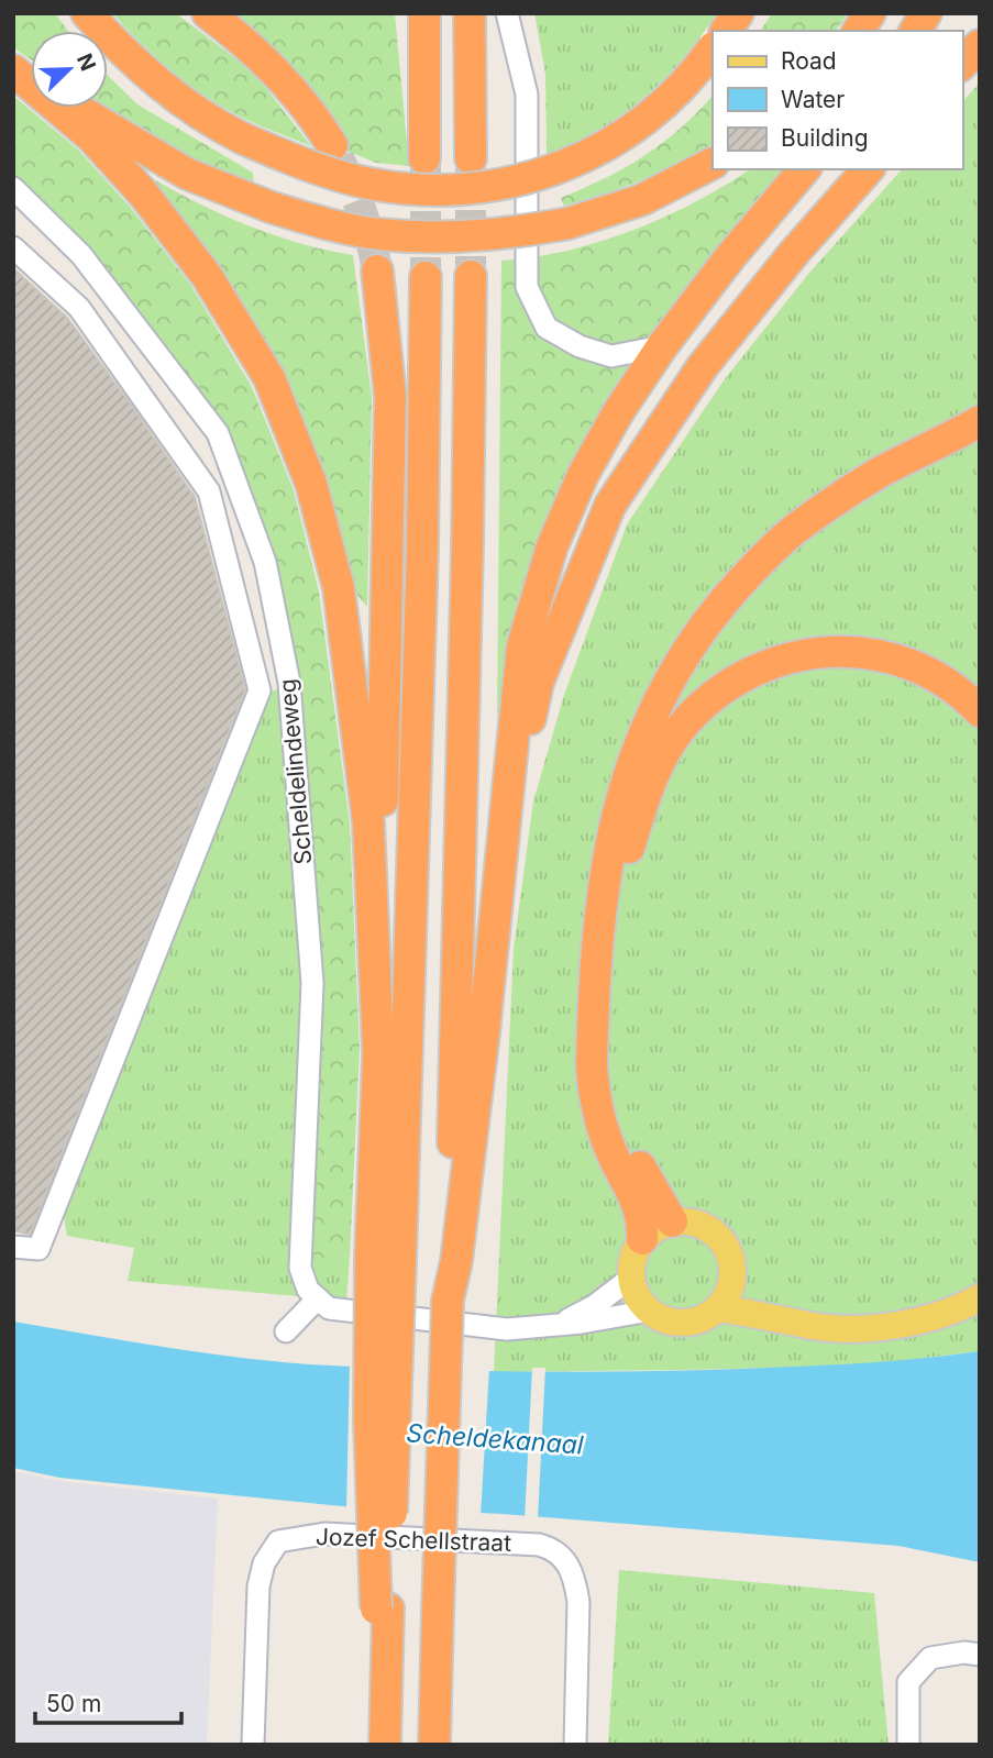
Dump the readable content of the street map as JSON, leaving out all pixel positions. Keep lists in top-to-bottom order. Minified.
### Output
{"streets":{"street":["Scheldelindeweg","Jozef Schellstraat"]},"water":["Scheldekanaal"],"legend":["Road","Water","Building"],"scale_bar":"50 m","north":"top right"}
